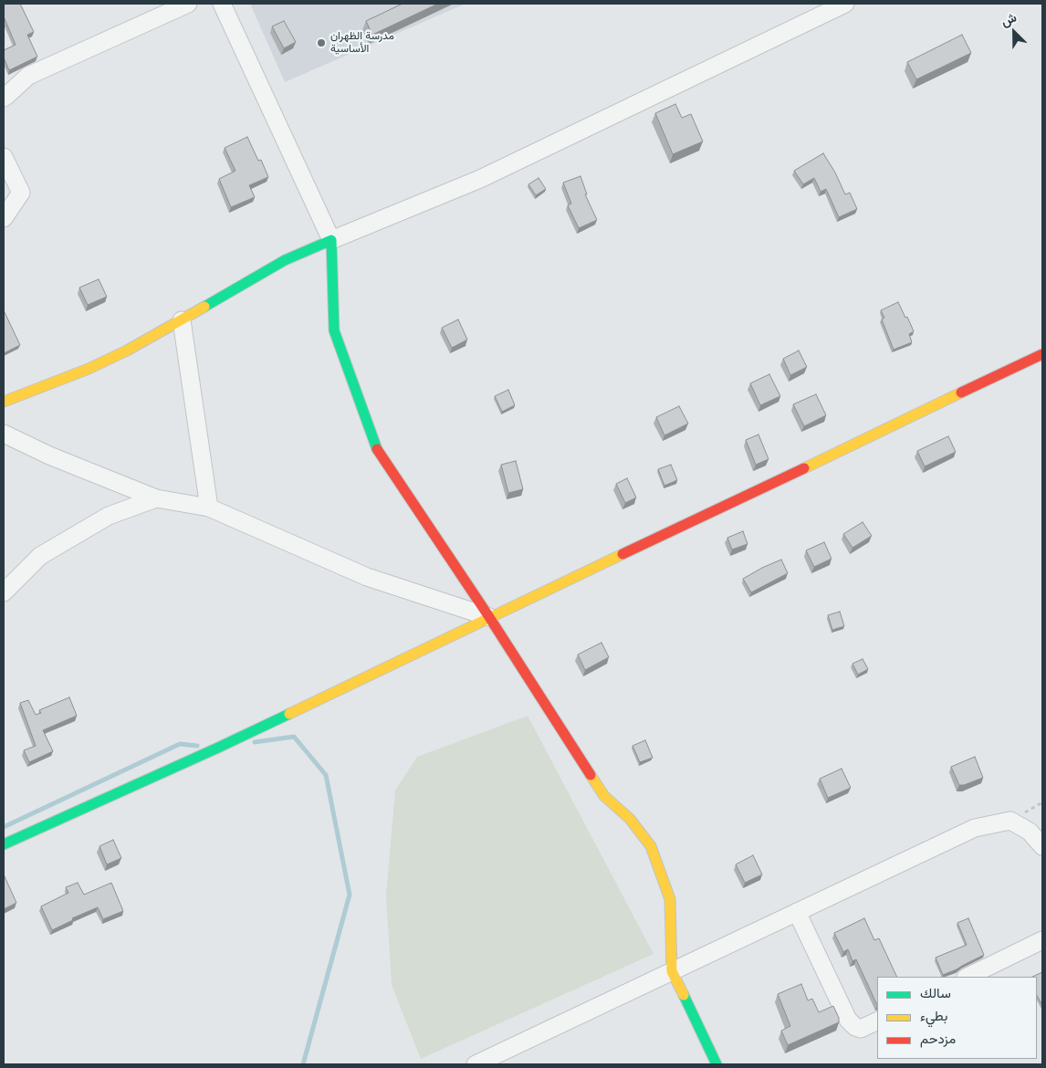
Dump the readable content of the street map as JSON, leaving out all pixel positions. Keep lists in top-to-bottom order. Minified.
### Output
{"places":["مدرسة الظهران الأساسية"],"legend":["سالك","بطيء","مزدحم"],"north":"top left"}
